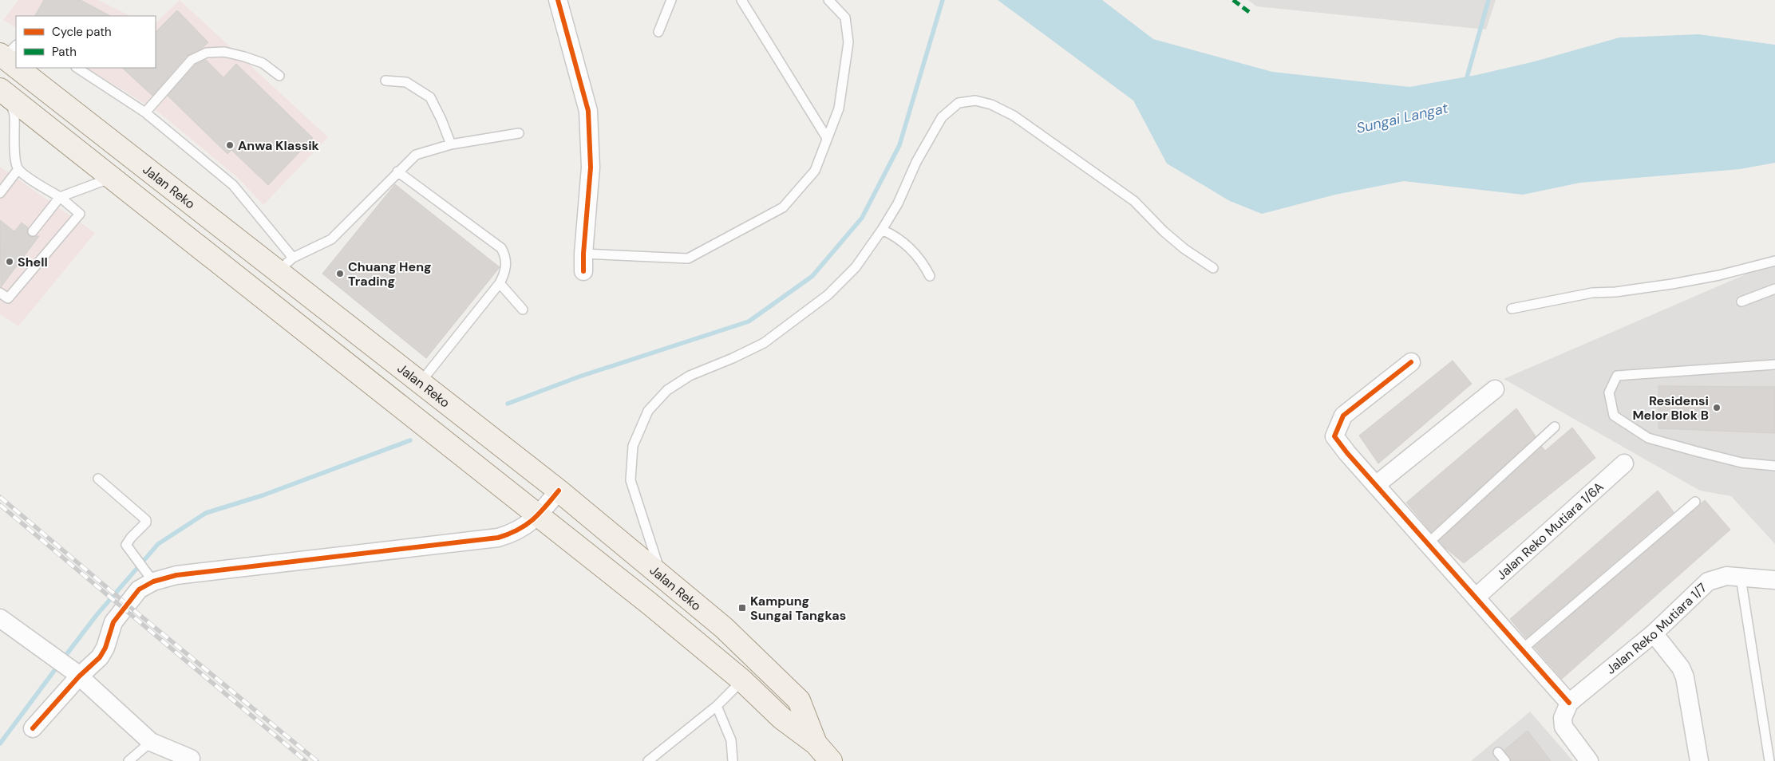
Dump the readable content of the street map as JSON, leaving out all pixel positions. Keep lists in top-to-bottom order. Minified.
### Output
{"streets":{"main road":["Jalan Reko"],"street":["Jalan Reko Mutiara 1/6A","Jalan Reko Mutiara 1/7"]},"water":["Sungai Langat"],"places":{"other":["Anwa Klassik","Shell","Chuang Heng Trading","Residensi Melor Blok B"],"transit":["Kampung Sungai Tangkas"]},"legend":["Cycle path","Path"]}
